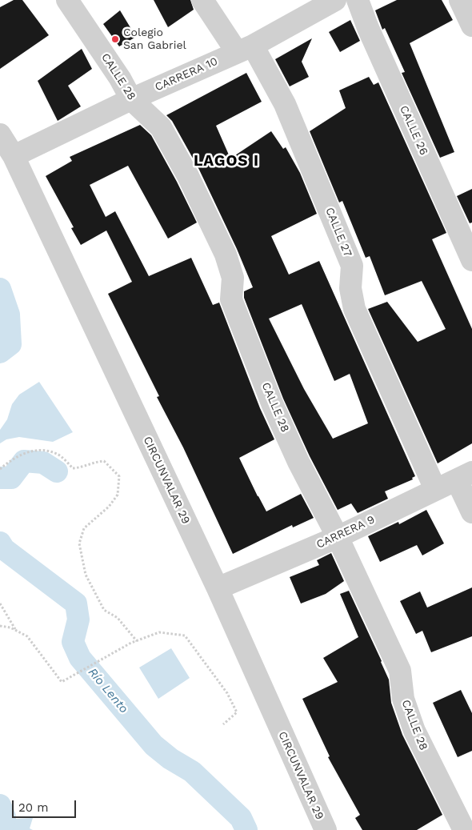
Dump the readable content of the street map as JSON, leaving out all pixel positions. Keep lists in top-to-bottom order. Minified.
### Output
{"streets":{"street":["CARRERA 10","CALLE 28","CALLE 26","CALLE 27","CIRCUNVALAR 29","CARRERA 9"]},"crossings":[["CARRERA 10","CALLE 28"],["CARRERA 10","CALLE 27"],["CARRERA 10","CIRCUNVALAR 29"],["CALLE 28","CARRERA 9"],["CALLE 27","CARRERA 9"],["CIRCUNVALAR 29","CARRERA 9"]],"districts":["LAGOS I"],"water":["Río Lento"],"places":["Colegio San Gabriel"],"scale_bar":"20 m"}
